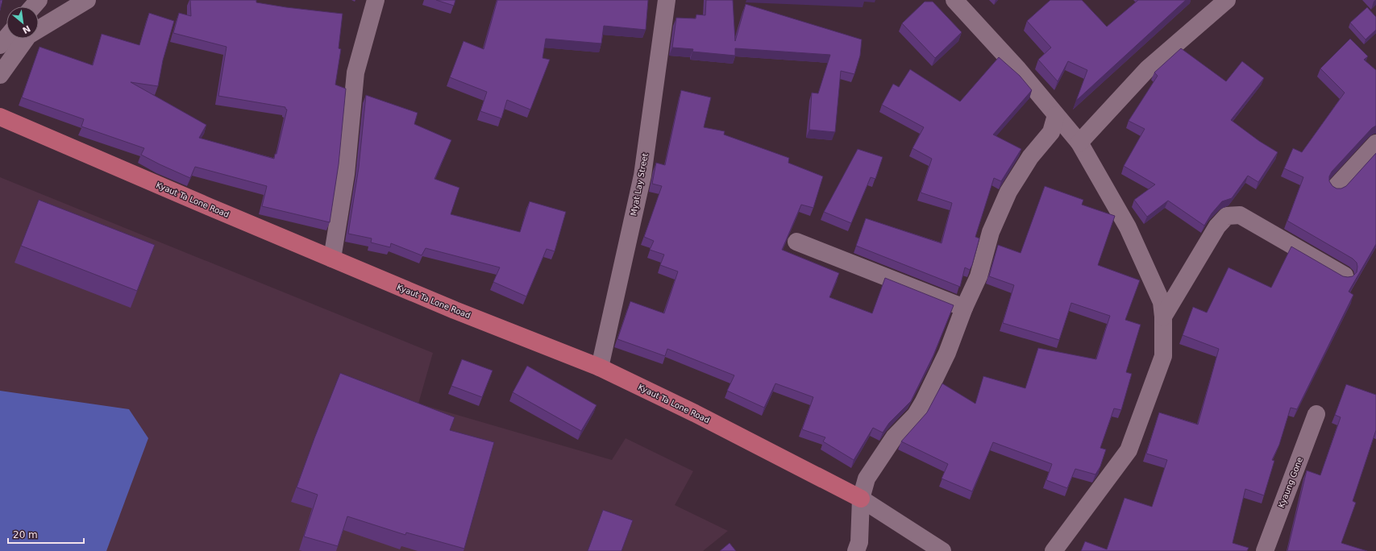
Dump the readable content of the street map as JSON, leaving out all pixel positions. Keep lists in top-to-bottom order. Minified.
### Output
{"streets":{"main road":["Kyaut Ta Lone Road"],"street":["Myat Lay Street","Kyaung Gone"]},"crossings":[["Myat Lay Street","Kyaut Ta Lone Road"]],"scale_bar":"20 m","north":"bottom right"}
